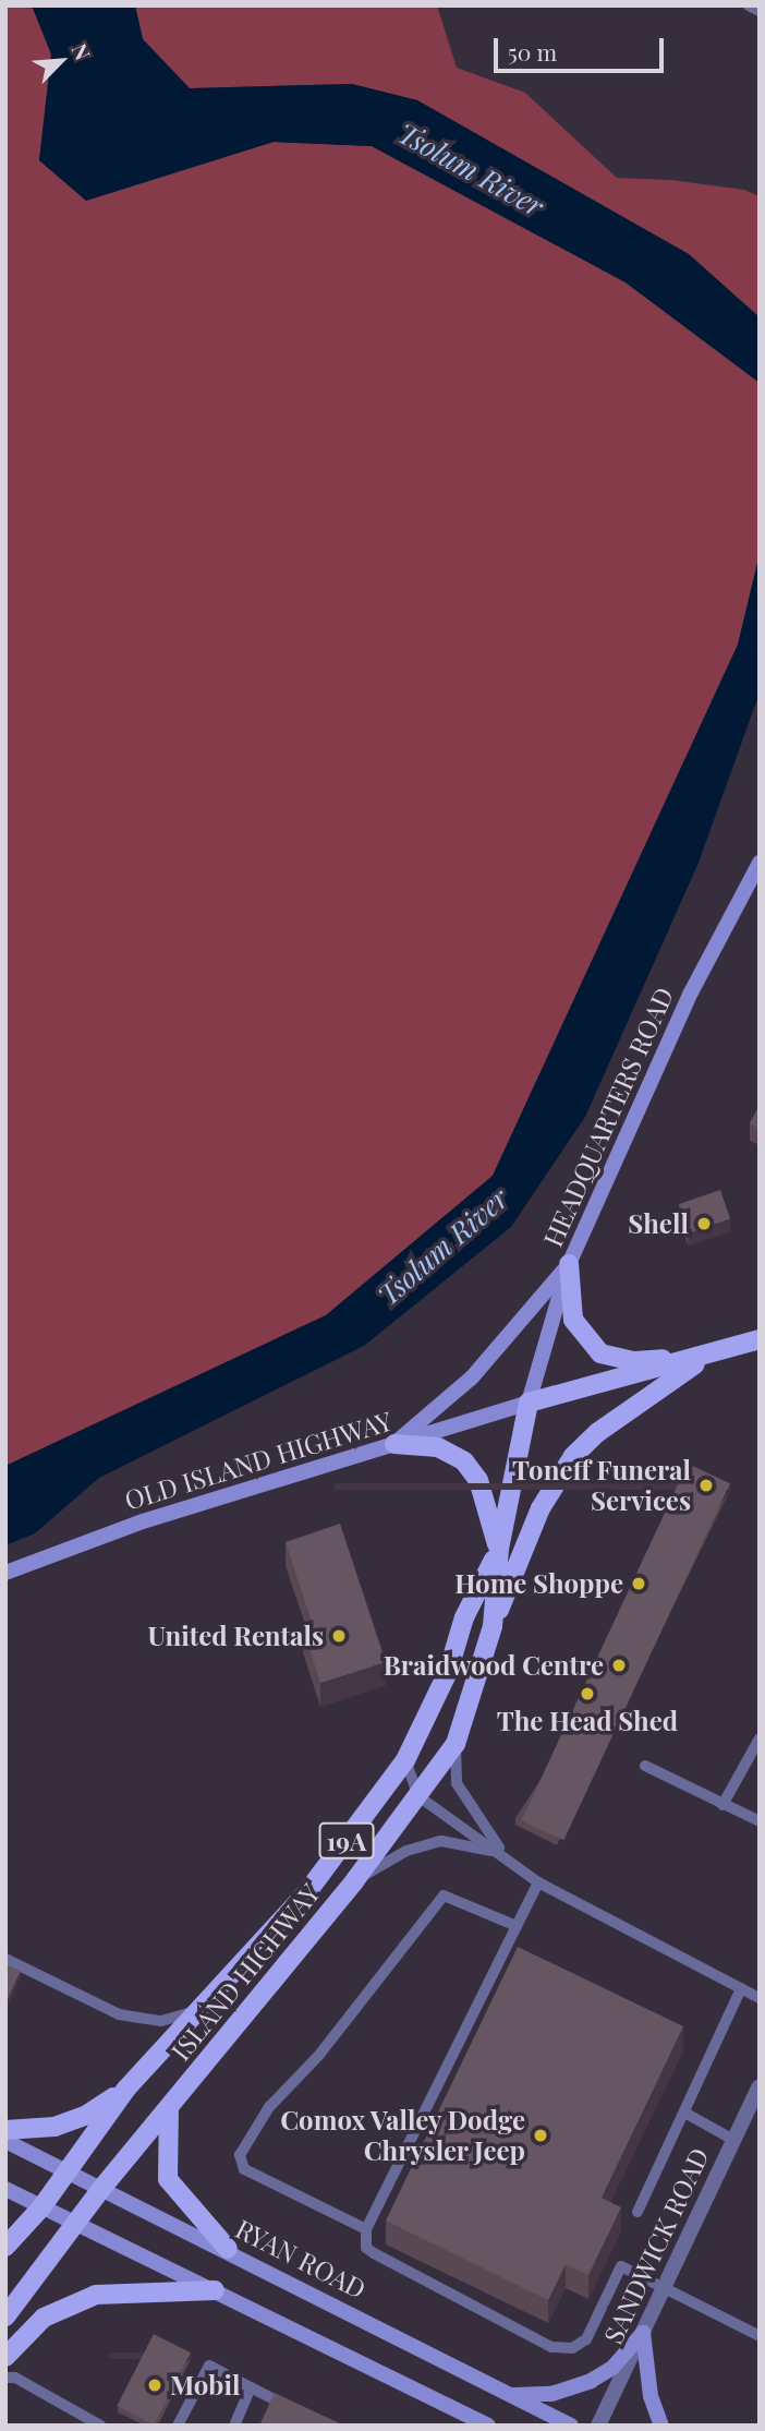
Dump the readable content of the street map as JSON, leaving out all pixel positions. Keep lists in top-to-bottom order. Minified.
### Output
{"streets":{"main road":["HEADQUARTERS ROAD","OLD ISLAND HIGHWAY","19A","ISLAND HIGHWAY","RYAN ROAD"],"street":["SANDWICK ROAD"]},"crossings":[["HEADQUARTERS ROAD","OLD ISLAND HIGHWAY"],["HEADQUARTERS ROAD","ISLAND HIGHWAY"],["OLD ISLAND HIGHWAY","ISLAND HIGHWAY"],["ISLAND HIGHWAY","RYAN ROAD"]],"water":["Tsolum River"],"places":["Shell","Toneff Funeral Services","Home Shoppe","United Rentals","Braidwood Centre","The Head Shed","Comox Valley Dodge Chrysler Jeep","Mobil"],"scale_bar":"50 m","north":"top right"}
